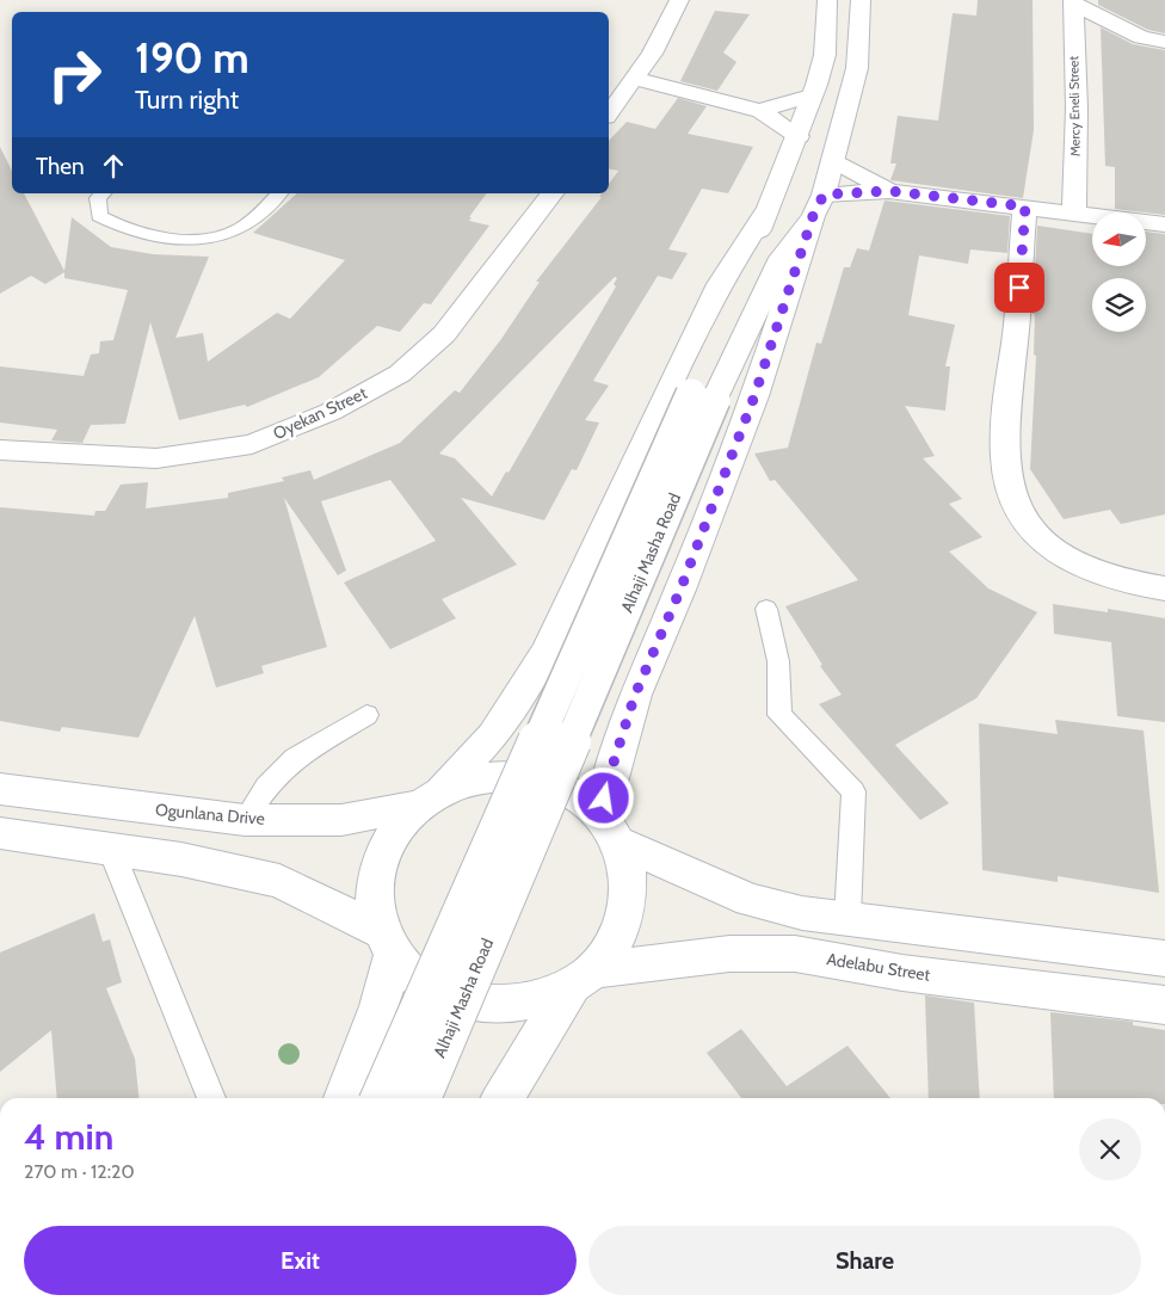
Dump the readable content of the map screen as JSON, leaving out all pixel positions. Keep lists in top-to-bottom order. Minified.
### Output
{"streets":{"street":["Mercy Eneli Street","Oyekan Street","Alhaji Masha Road","Ogunlana Drive","Adelabu Street"]},"north":"left","page":{"turn":["190 m","Turn right"],"then":"Then","heading":["4 min","270 m · 12:20"],"buttons":["Exit","Share"]}}
